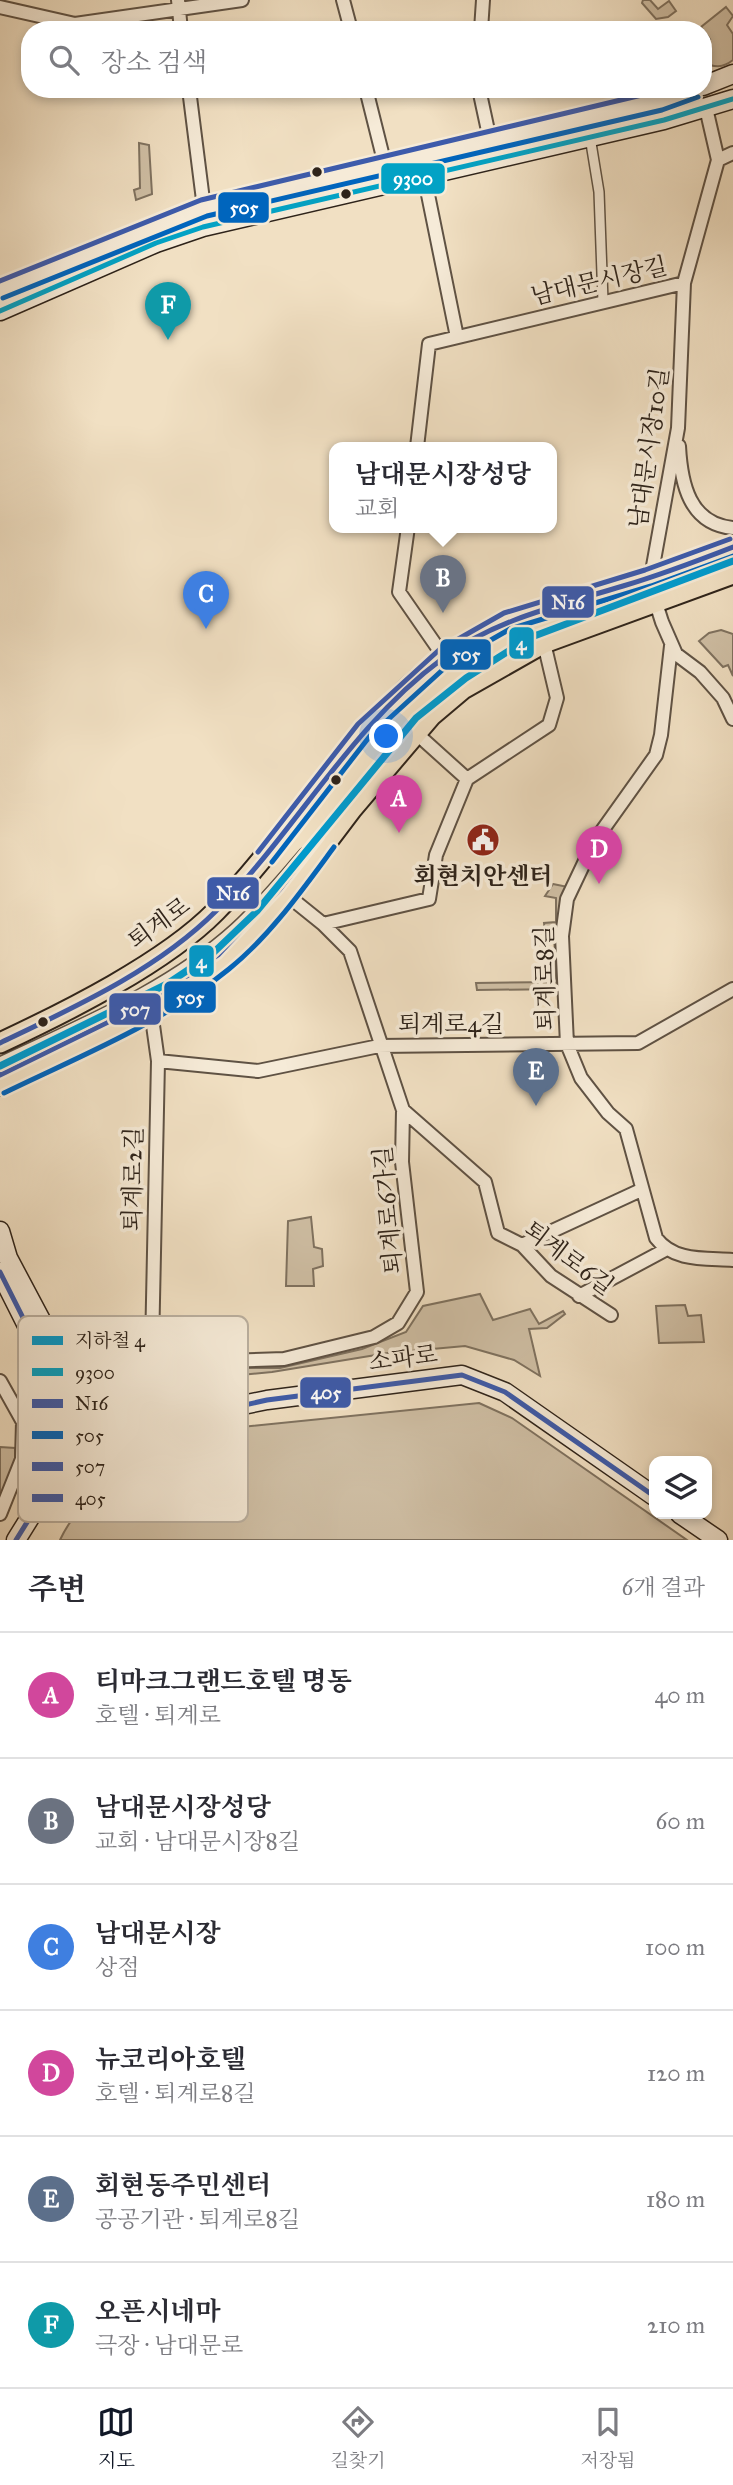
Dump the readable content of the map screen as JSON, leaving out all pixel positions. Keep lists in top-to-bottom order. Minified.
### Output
{"streets":{"main road":["퇴계로","소파로"],"street":["남대문시장길","남대문시장10길","퇴계로8길","퇴계로4길","퇴계로2길","퇴계로6가길","퇴계로6길"]},"crossings":[["남대문시장길","남대문시장10길"],["남대문시장10길","퇴계로"],["퇴계로8길","퇴계로4길"],["퇴계로4길","퇴계로2길"],["퇴계로4길","퇴계로6길"],["퇴계로6가길","퇴계로6길"]],"places":{"public building":["회현치안센터"]},"lines":["transit line 505","transit line 507","transit line 9300","transit line N16","metro line 4","transit line 405"],"legend":["지하철 4","9300","N16","505","507","405"],"page":{"search":"장소 검색","pins":["F","B","C","A","D","E"],"popup":["남대문시장성당","교회"],"heading":["주변","6개 결과"],"list":[{"mark":"A","name":"티마크그랜드호텔 명동","note":"호텔 · 퇴계로","value":"40 m"},{"mark":"B","name":"남대문시장성당","note":"교회 · 남대문시장8길","value":"60 m"},{"mark":"C","name":"남대문시장","note":"상점","value":"100 m"},{"mark":"D","name":"뉴코리아호텔","note":"호텔 · 퇴계로8길","value":"120 m"},{"mark":"E","name":"회현동주민센터","note":"공공기관 · 퇴계로8길","value":"180 m"},{"mark":"F","name":"오픈시네마","note":"극장 · 남대문로","value":"210 m"}],"nav":["지도","길찾기","저장됨"]}}
